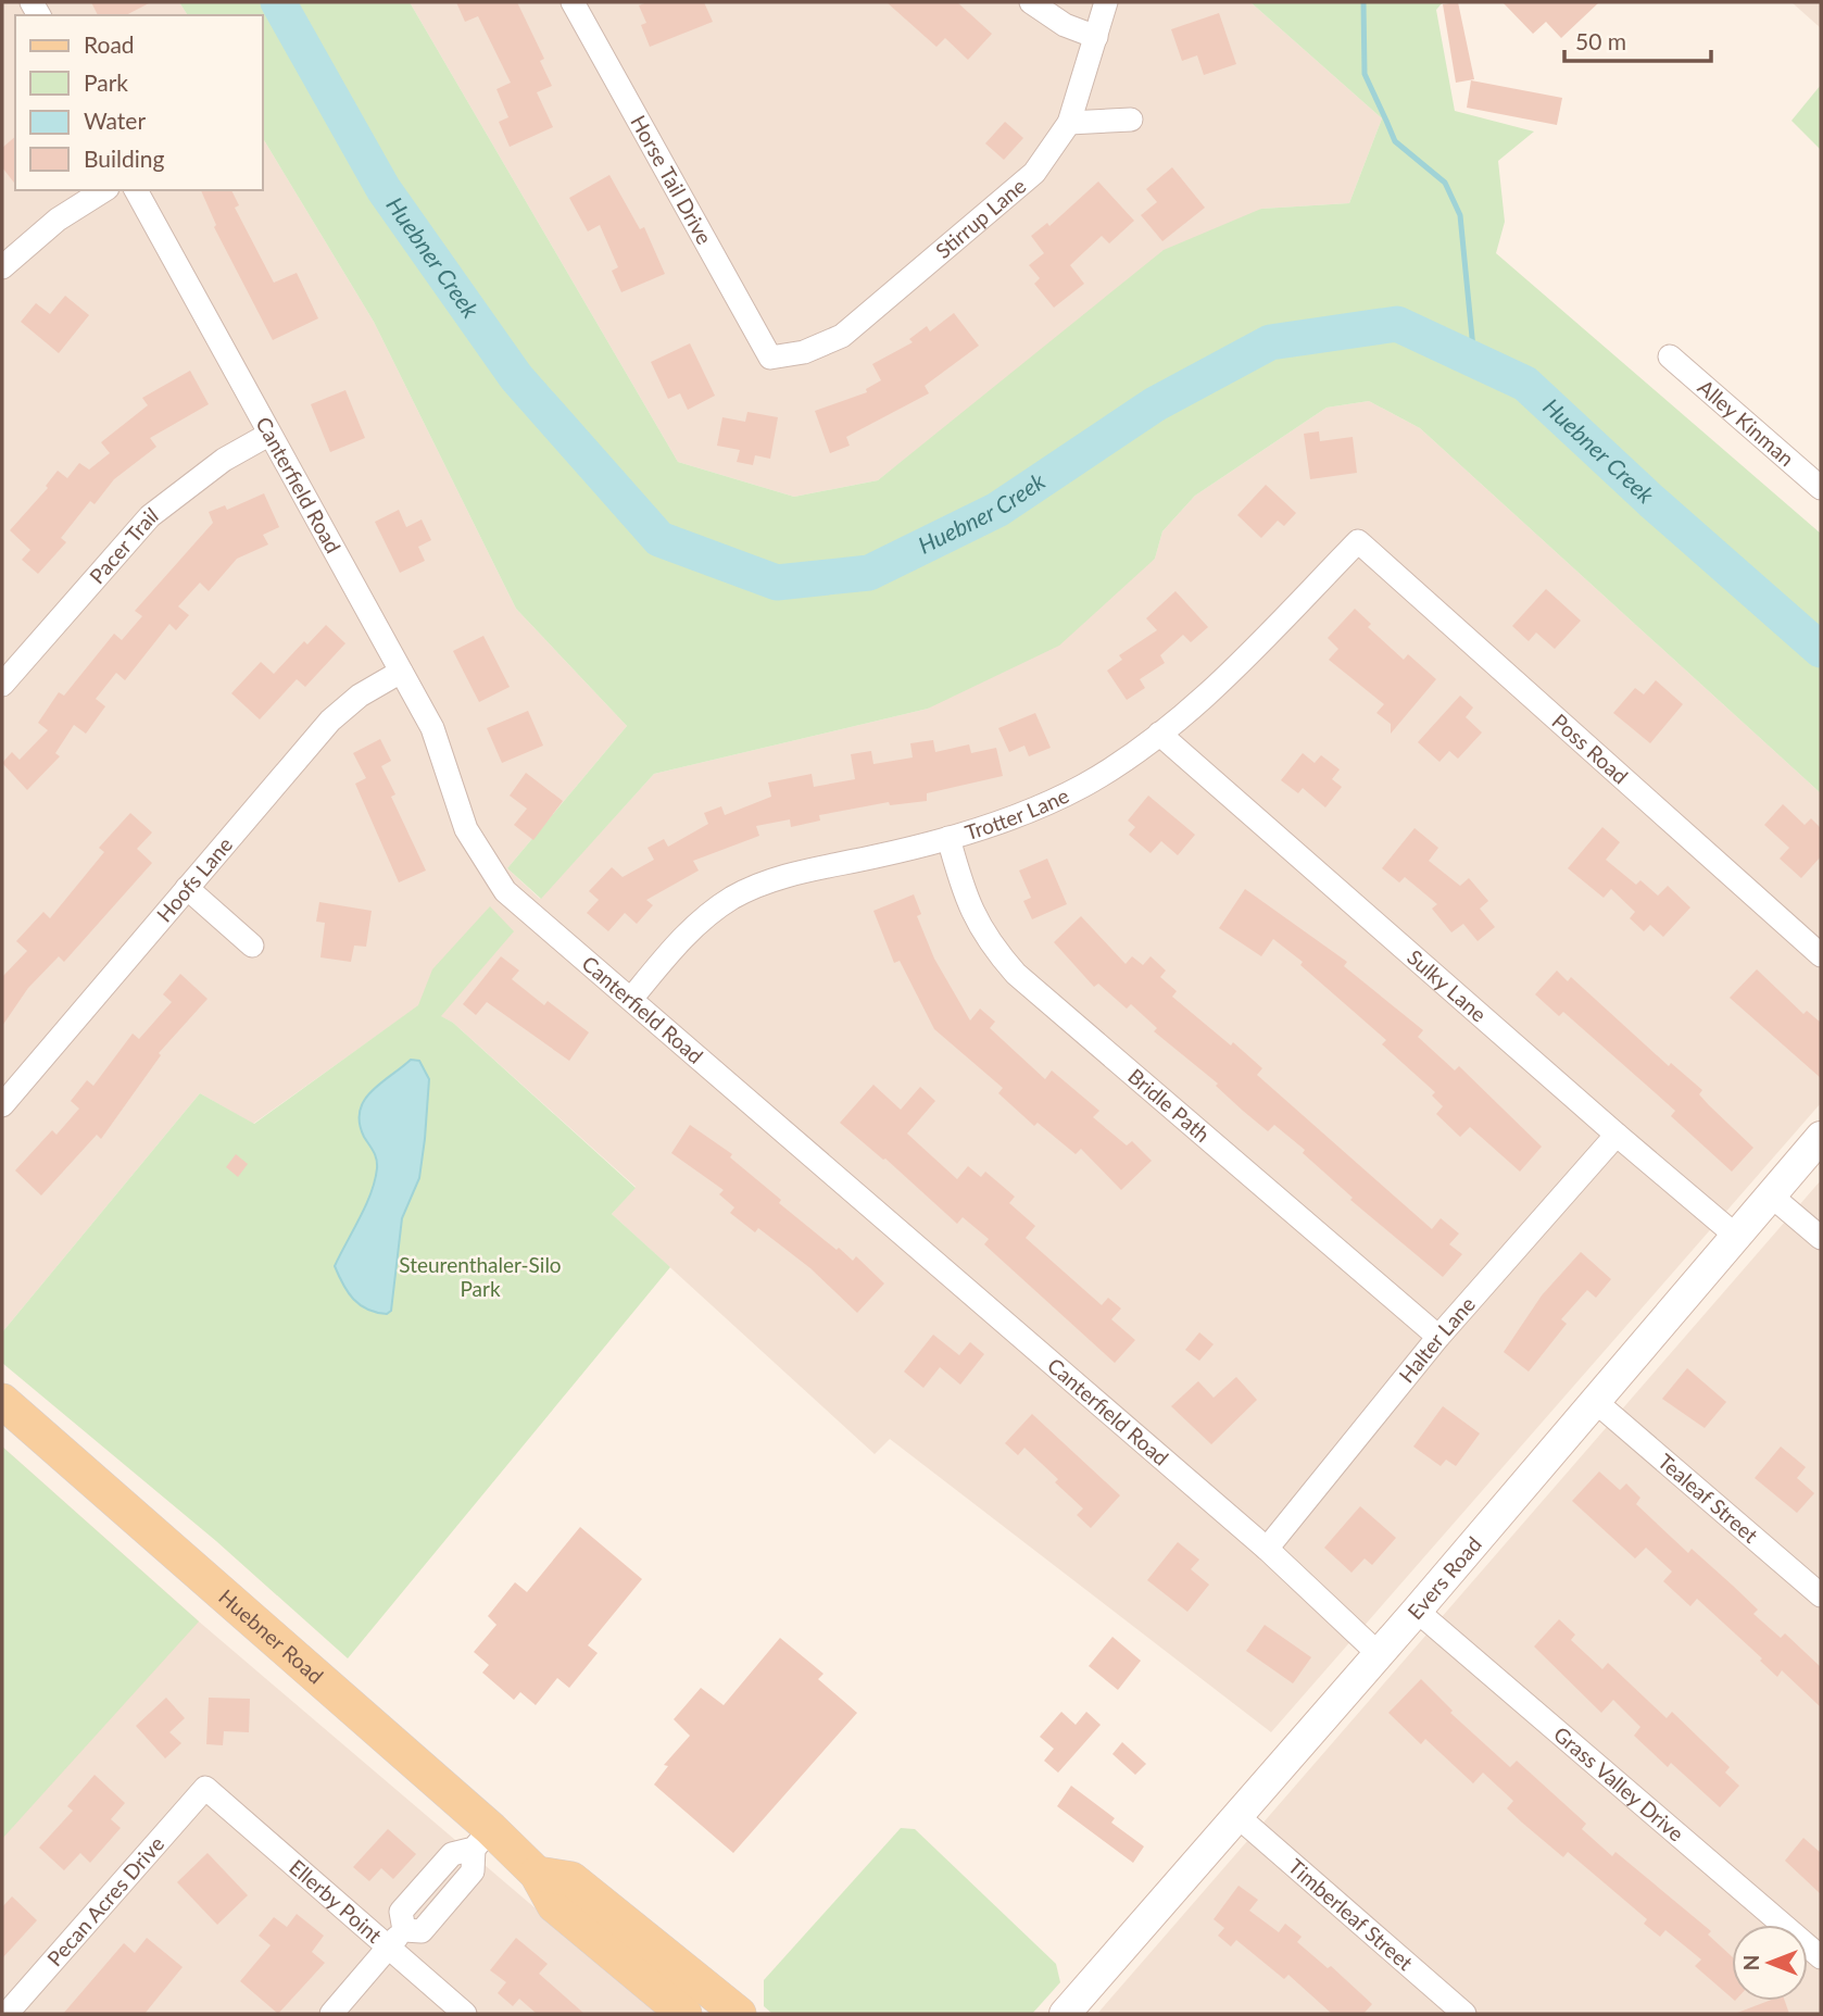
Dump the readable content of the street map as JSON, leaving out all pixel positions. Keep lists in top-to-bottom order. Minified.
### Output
{"streets":{"main road":["Evers Road","Huebner Road"],"street":["Horse Tail Drive","Stirrup Lane","Alley Kinman","Canterfield Road","Pacer Trail","Poss Road","Trotter Lane","Hoofs Lane","Sulky Lane","Bridle Path","Halter Lane","Tealeaf Street","Grass Valley Drive","Pecan Acres Drive","Ellerby Point","Timberleaf Street"]},"crossings":[["Horse Tail Drive","Stirrup Lane"],["Canterfield Road","Pacer Trail"],["Canterfield Road","Trotter Lane"],["Canterfield Road","Hoofs Lane"],["Canterfield Road","Halter Lane"],["Canterfield Road","Evers Road"],["Poss Road","Trotter Lane"],["Trotter Lane","Sulky Lane"],["Trotter Lane","Bridle Path"],["Sulky Lane","Halter Lane"],["Sulky Lane","Evers Road"],["Bridle Path","Halter Lane"],["Tealeaf Street","Evers Road"],["Evers Road","Grass Valley Drive"],["Evers Road","Timberleaf Street"],["Pecan Acres Drive","Ellerby Point"]],"water":["Huebner Creek"],"parks":["Steurenthaler-Silo Park"],"legend":["Road","Park","Water","Building"],"scale_bar":"50 m","north":"left"}
